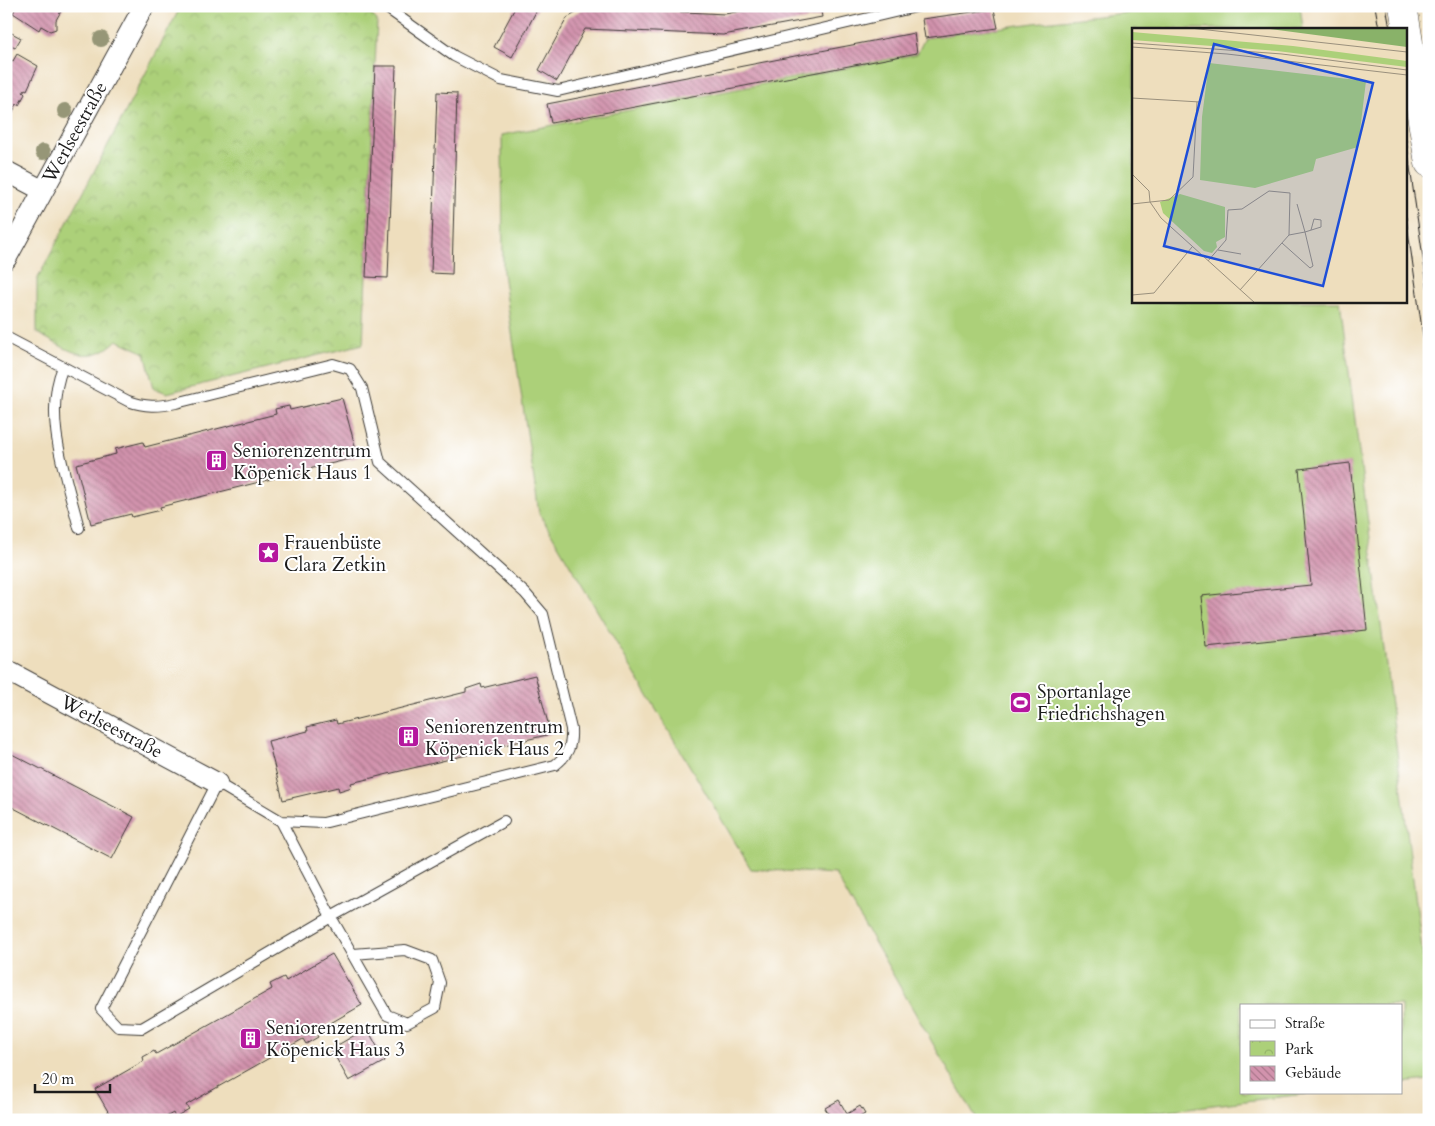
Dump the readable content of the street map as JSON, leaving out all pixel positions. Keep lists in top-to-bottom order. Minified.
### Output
{"streets":{"street":["Werlseestraße"]},"places":{"building":["Seniorenzentrum Köpenick Haus 1","Seniorenzentrum Köpenick Haus 2","Seniorenzentrum Köpenick Haus 3"],"place":["Frauenbüste Clara Zetkin"],"sports":["Sportanlage Friedrichshagen"]},"legend":["Straße","Park","Gebäude"],"scale_bar":"20 m"}
